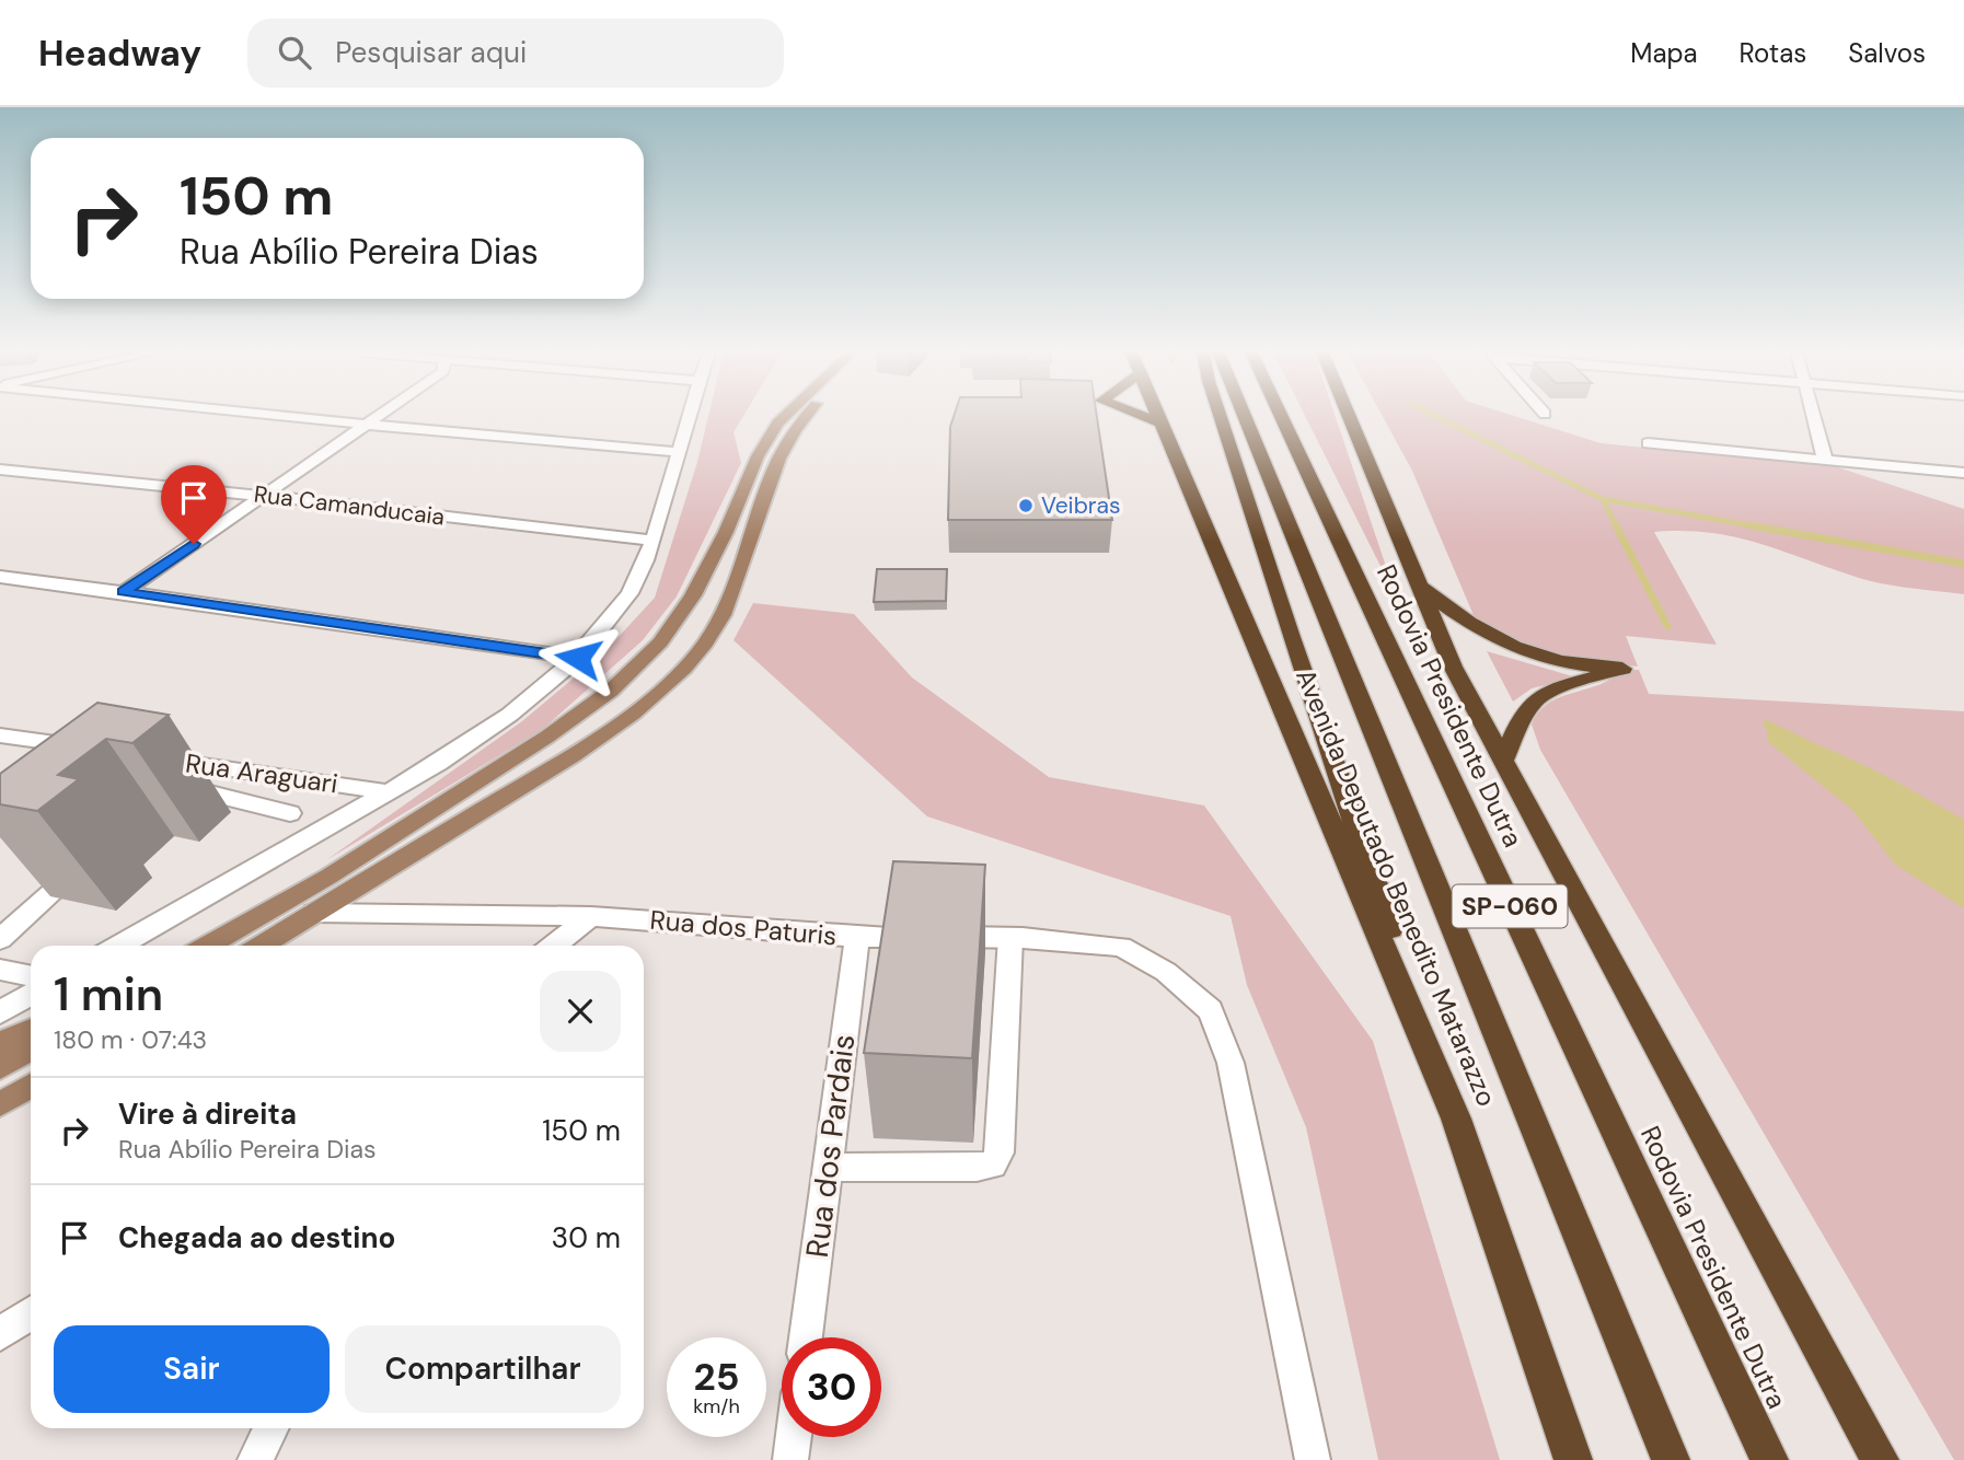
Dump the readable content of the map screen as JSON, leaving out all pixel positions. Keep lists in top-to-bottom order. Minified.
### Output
{"streets":{"highway":["Rodovia Presidente Dutra","Avenida Deputado Benedito Matarazzo","SP-060"],"street":["Rua Camanducaia","Rua Araguari","Rua dos Paturis","Rua dos Pardais"]},"crossings":[["Rua dos Paturis","Rua dos Pardais"]],"places":["Veibras"],"page":{"header":"Headway","search":"Pesquisar aqui","nav":["Mapa","Rotas","Salvos"],"turn":["150 m","Rua Abílio Pereira Dias"],"heading":["1 min","180 m · 07:43"],"list":[{"name":"Vire à direita","note":"Rua Abílio Pereira Dias","value":"150 m"},{"name":"Chegada ao destino","value":"30 m"}],"buttons":["Sair","Compartilhar"],"speed":"25 km/h","limit":"30"}}
